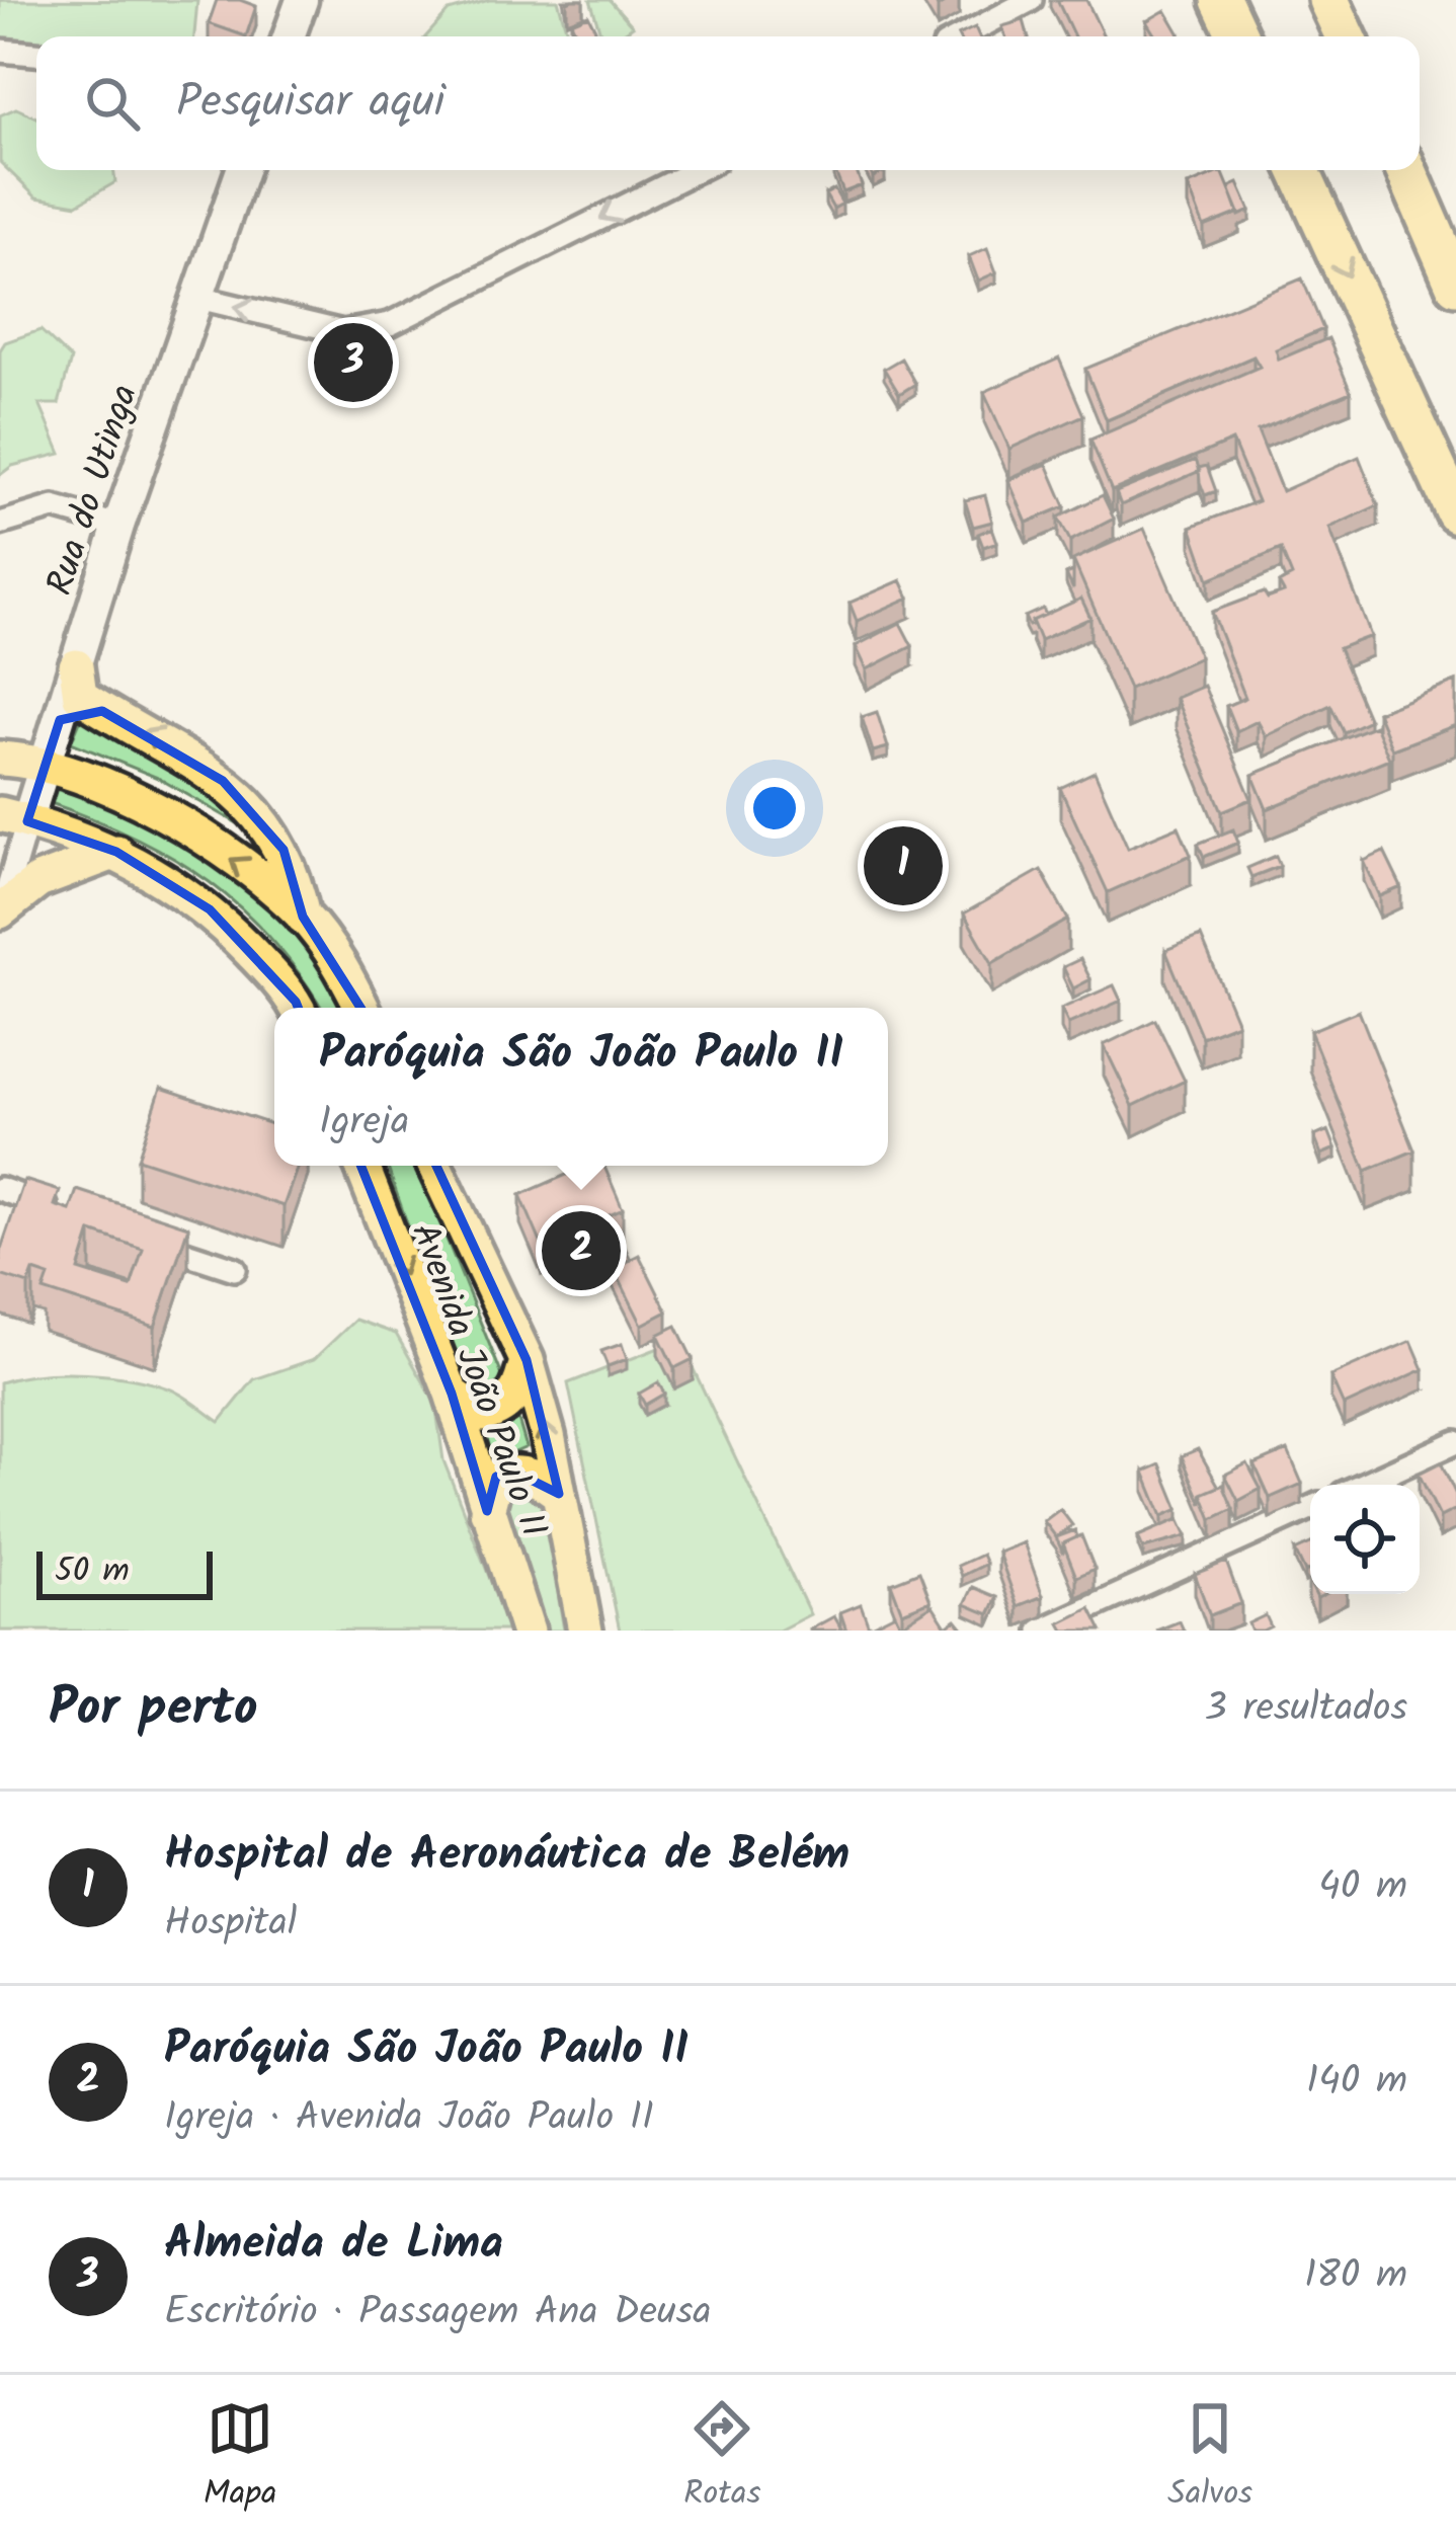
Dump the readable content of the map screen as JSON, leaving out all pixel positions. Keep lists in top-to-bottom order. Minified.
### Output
{"streets":{"main road":["Avenida João Paulo II"],"street":["Rua do Utinga"]},"scale_bar":"50 m","page":{"search":"Pesquisar aqui","pins":["3","1","2"],"popup":["Paróquia São João Paulo II","Igreja"],"scale":"50 m","heading":["Por perto","3 resultados"],"list":[{"mark":"1","name":"Hospital de Aeronáutica de Belém","note":"Hospital","value":"40 m"},{"mark":"2","name":"Paróquia São João Paulo II","note":"Igreja · Avenida João Paulo II","value":"140 m"},{"mark":"3","name":"Almeida de Lima","note":"Escritório · Passagem Ana Deusa","value":"180 m"}],"nav":["Mapa","Rotas","Salvos"]}}
